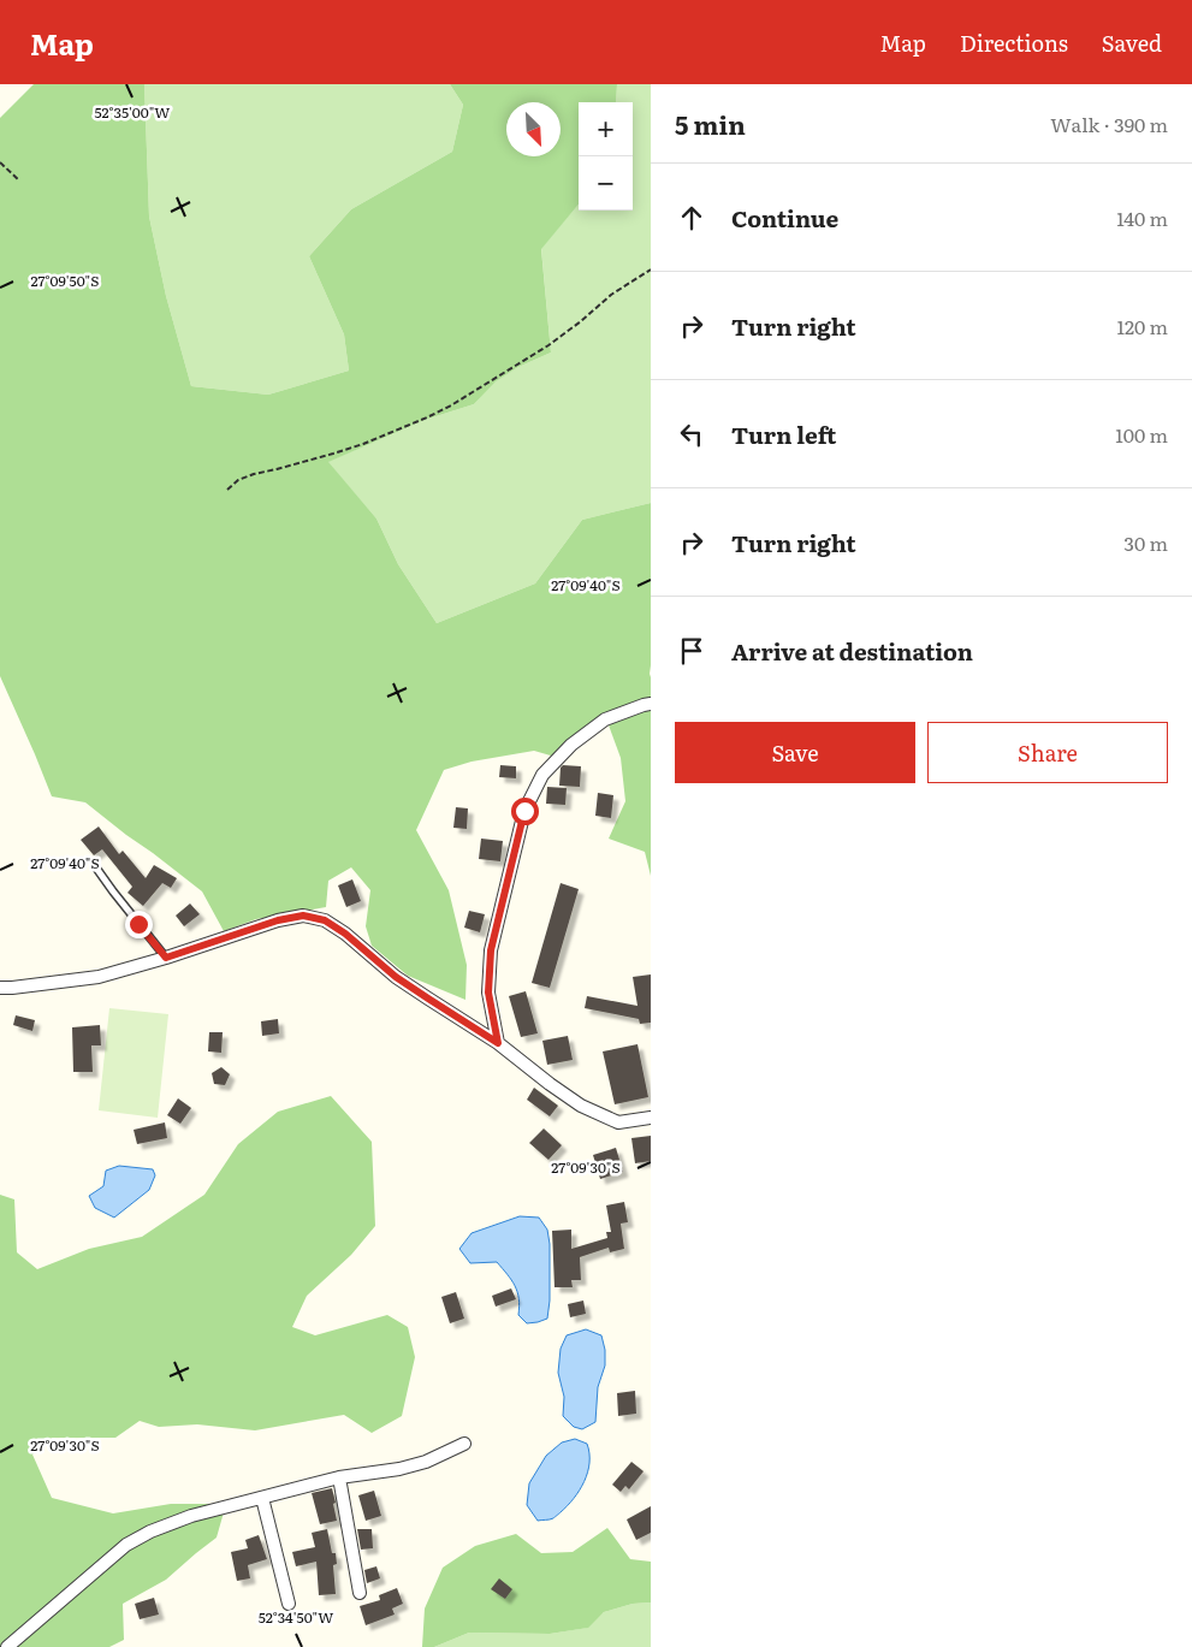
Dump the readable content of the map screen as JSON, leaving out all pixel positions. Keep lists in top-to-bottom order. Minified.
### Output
{"north":"bottom right","page":{"header":"Map","nav":["Map","Directions","Saved"],"heading":["5 min","Walk · 390 m"],"map_buttons":["+","−"],"list":[["Continue","140 m"],["Turn right","120 m"],["Turn left","100 m"],["Turn right","30 m"],"Arrive at destination"],"buttons":["Save","Share"]},"coordinates":["52°35'00\"W","27°09'50\"S","27°09'40\"S","27°09'30\"S","52°34'50\"W"]}
